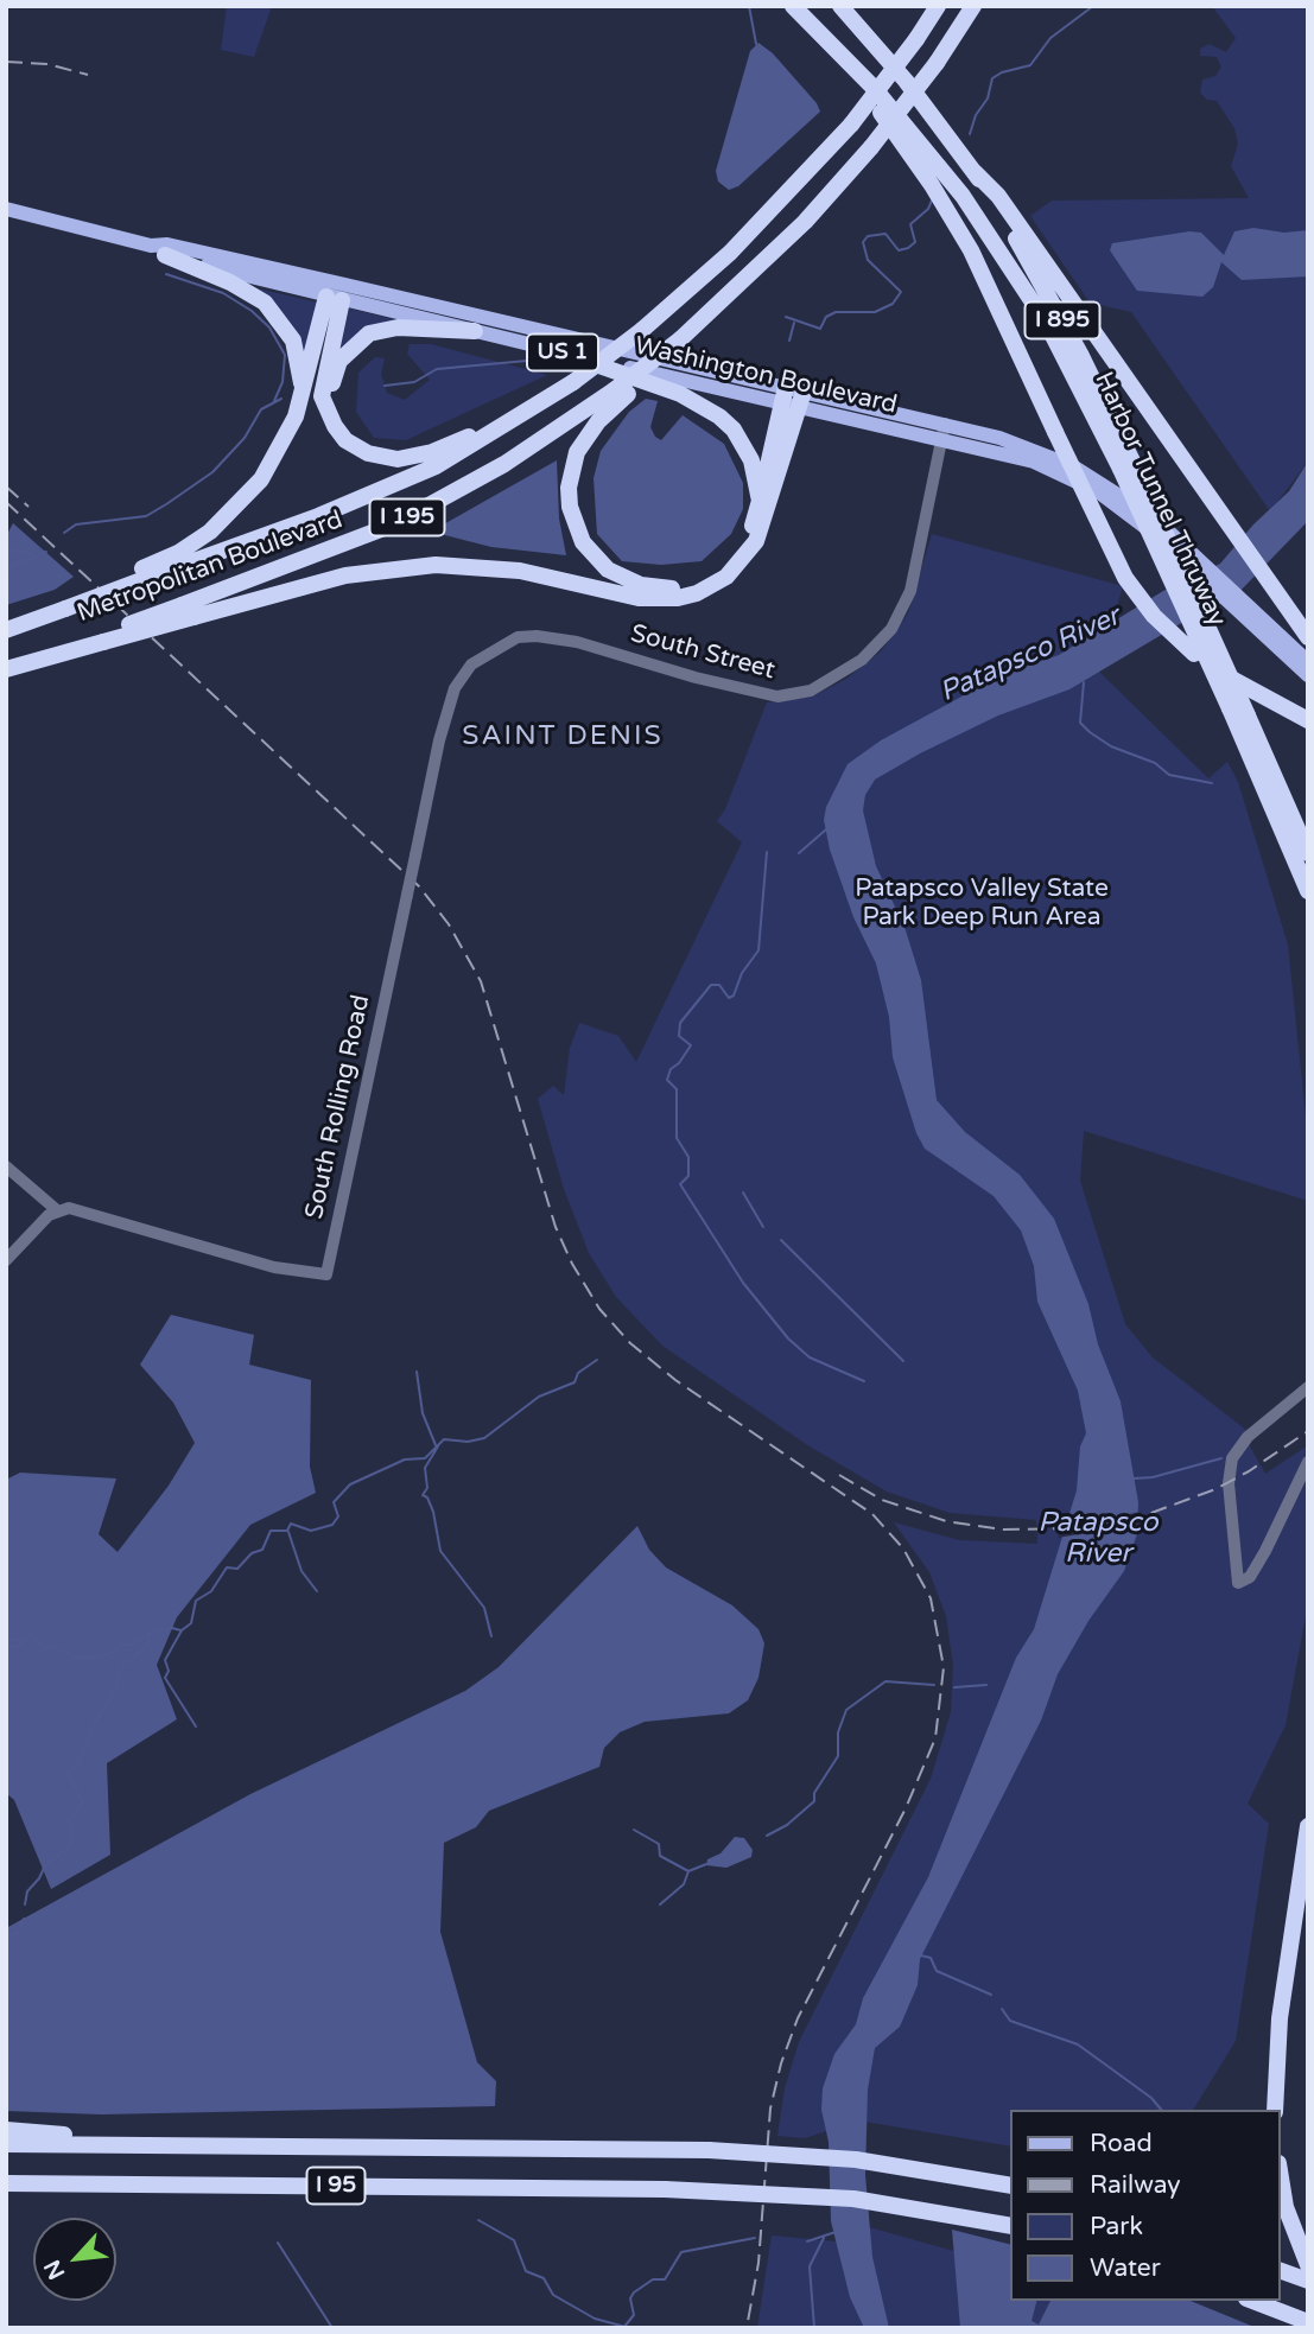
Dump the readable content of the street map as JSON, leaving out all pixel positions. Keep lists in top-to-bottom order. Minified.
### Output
{"streets":{"highway":["I 895","Harbor Tunnel Thruway","I 195","Metropolitan Boulevard","I 95"],"main road":["US 1","Washington Boulevard"],"street":["South Street","South Rolling Road"]},"crossings":[["Washington Boulevard","South Street"],["South Street","South Rolling Road"]],"districts":["SAINT DENIS"],"water":["Patapsco River"],"parks":["Patapsco Valley State Park Deep Run Area"],"legend":["Road","Railway","Park","Water"],"north":"bottom left"}
